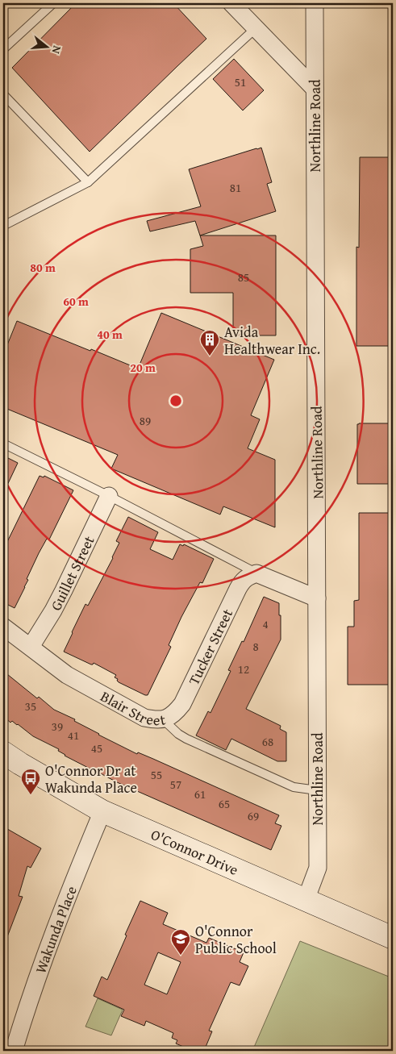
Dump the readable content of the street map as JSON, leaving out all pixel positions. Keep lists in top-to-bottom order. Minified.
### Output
{"streets":{"main road":["O'Connor Drive"],"street":["Northline Road","Guillet Street","Tucker Street","Blair Street","Wakunda Place"]},"crossings":[["Northline Road","Blair Street"],["Northline Road","O'Connor Drive"],["Guillet Street","Blair Street"],["Tucker Street","Blair Street"],["O'Connor Drive","Wakunda Place"]],"places":{"building":["Avida Healthwear Inc."],"bus stop":["O'Connor Dr at Wakunda Place"],"school or university":["O'Connor Public School"]},"house_numbers":["51","81","85","89","4","8","12","35","39","41","68","45","55","57","61","65","69"],"north":"right","rings":["80 m","60 m","40 m","20 m"]}
